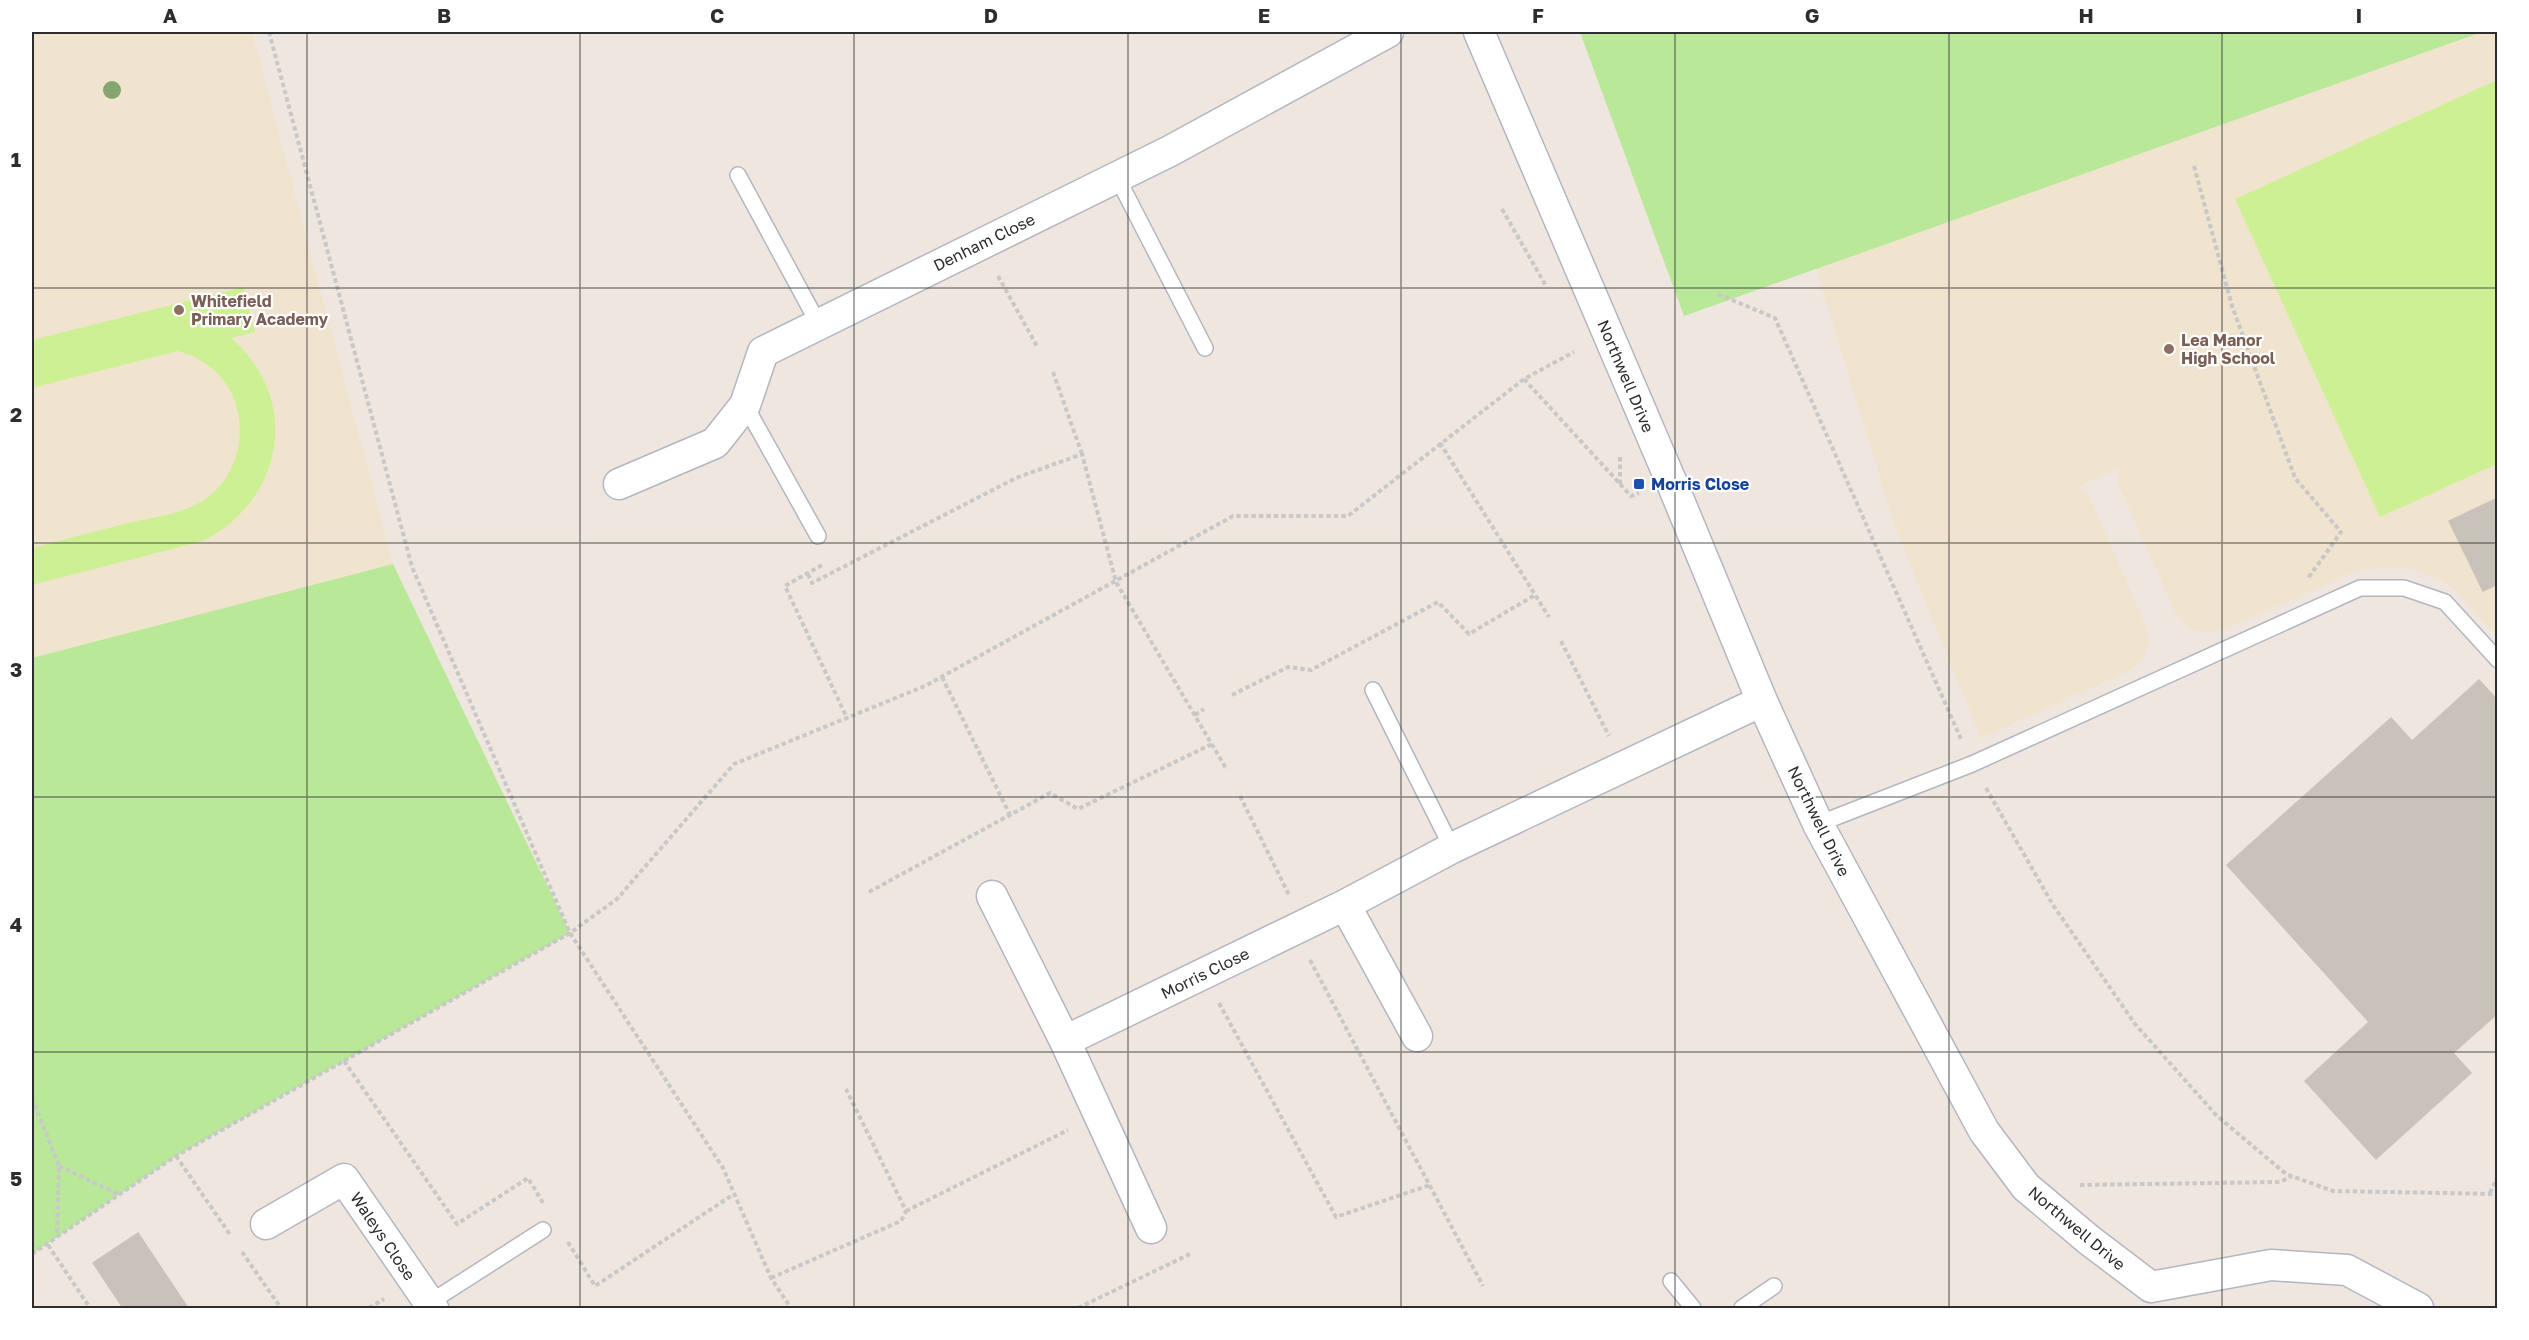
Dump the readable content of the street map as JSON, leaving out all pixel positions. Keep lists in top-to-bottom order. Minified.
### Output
{"streets":{"street":["Denham Close","Northwell Drive","Morris Close","Waleys Close"]},"crossings":[["Northwell Drive","Morris Close"]],"places":{"other":["Whitefield Primary Academy","Lea Manor High School"],"transit":["Morris Close"]},"grid":{"columns":["A","B","C","D","E","F","G","H","I"],"rows":["1","2","3","4","5"]}}
